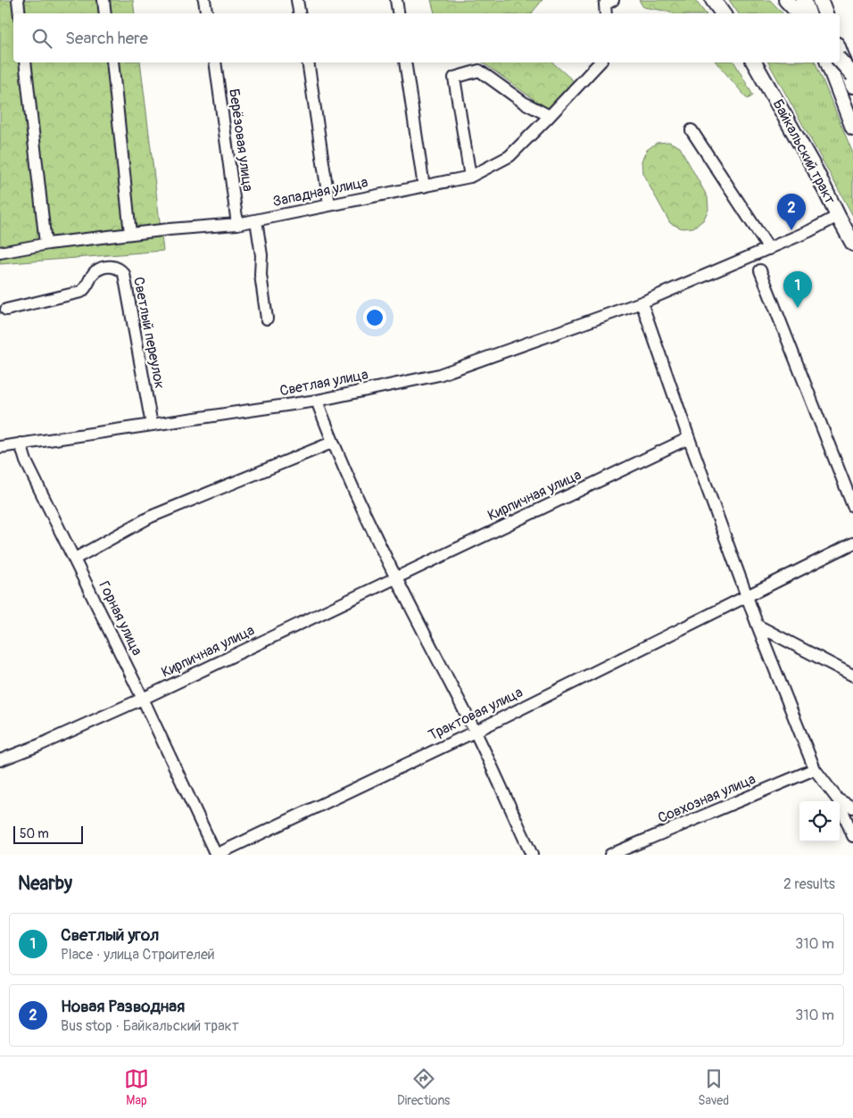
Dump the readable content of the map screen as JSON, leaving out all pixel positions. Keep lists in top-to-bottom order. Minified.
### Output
{"streets":{"main road":["Байкальский тракт"],"street":["Берёзовая улица","Западная улица","Светлый переулок","Светлая улица","Кирпичная улица","Горная улица","Трактовая улица","Совхозная улица"]},"crossings":[["Берёзовая улица","Западная улица"],["Байкальский тракт","Светлая улица"],["Светлый переулок","Светлая улица"],["Светлая улица","Горная улица"],["Кирпичная улица","Горная улица"],["Горная улица","Трактовая улица"]],"scale_bar":"50 m","page":{"search":"Search here","pins":["2","1"],"scale":"50 m","heading":["Nearby","2 results"],"list":[{"mark":"1","name":"Светлый угол","note":"Place · улица Строителей","value":"310 m"},{"mark":"2","name":"Новая Разводная","note":"Bus stop · Байкальский тракт","value":"310 m"}],"nav":["Map","Directions","Saved"]}}
